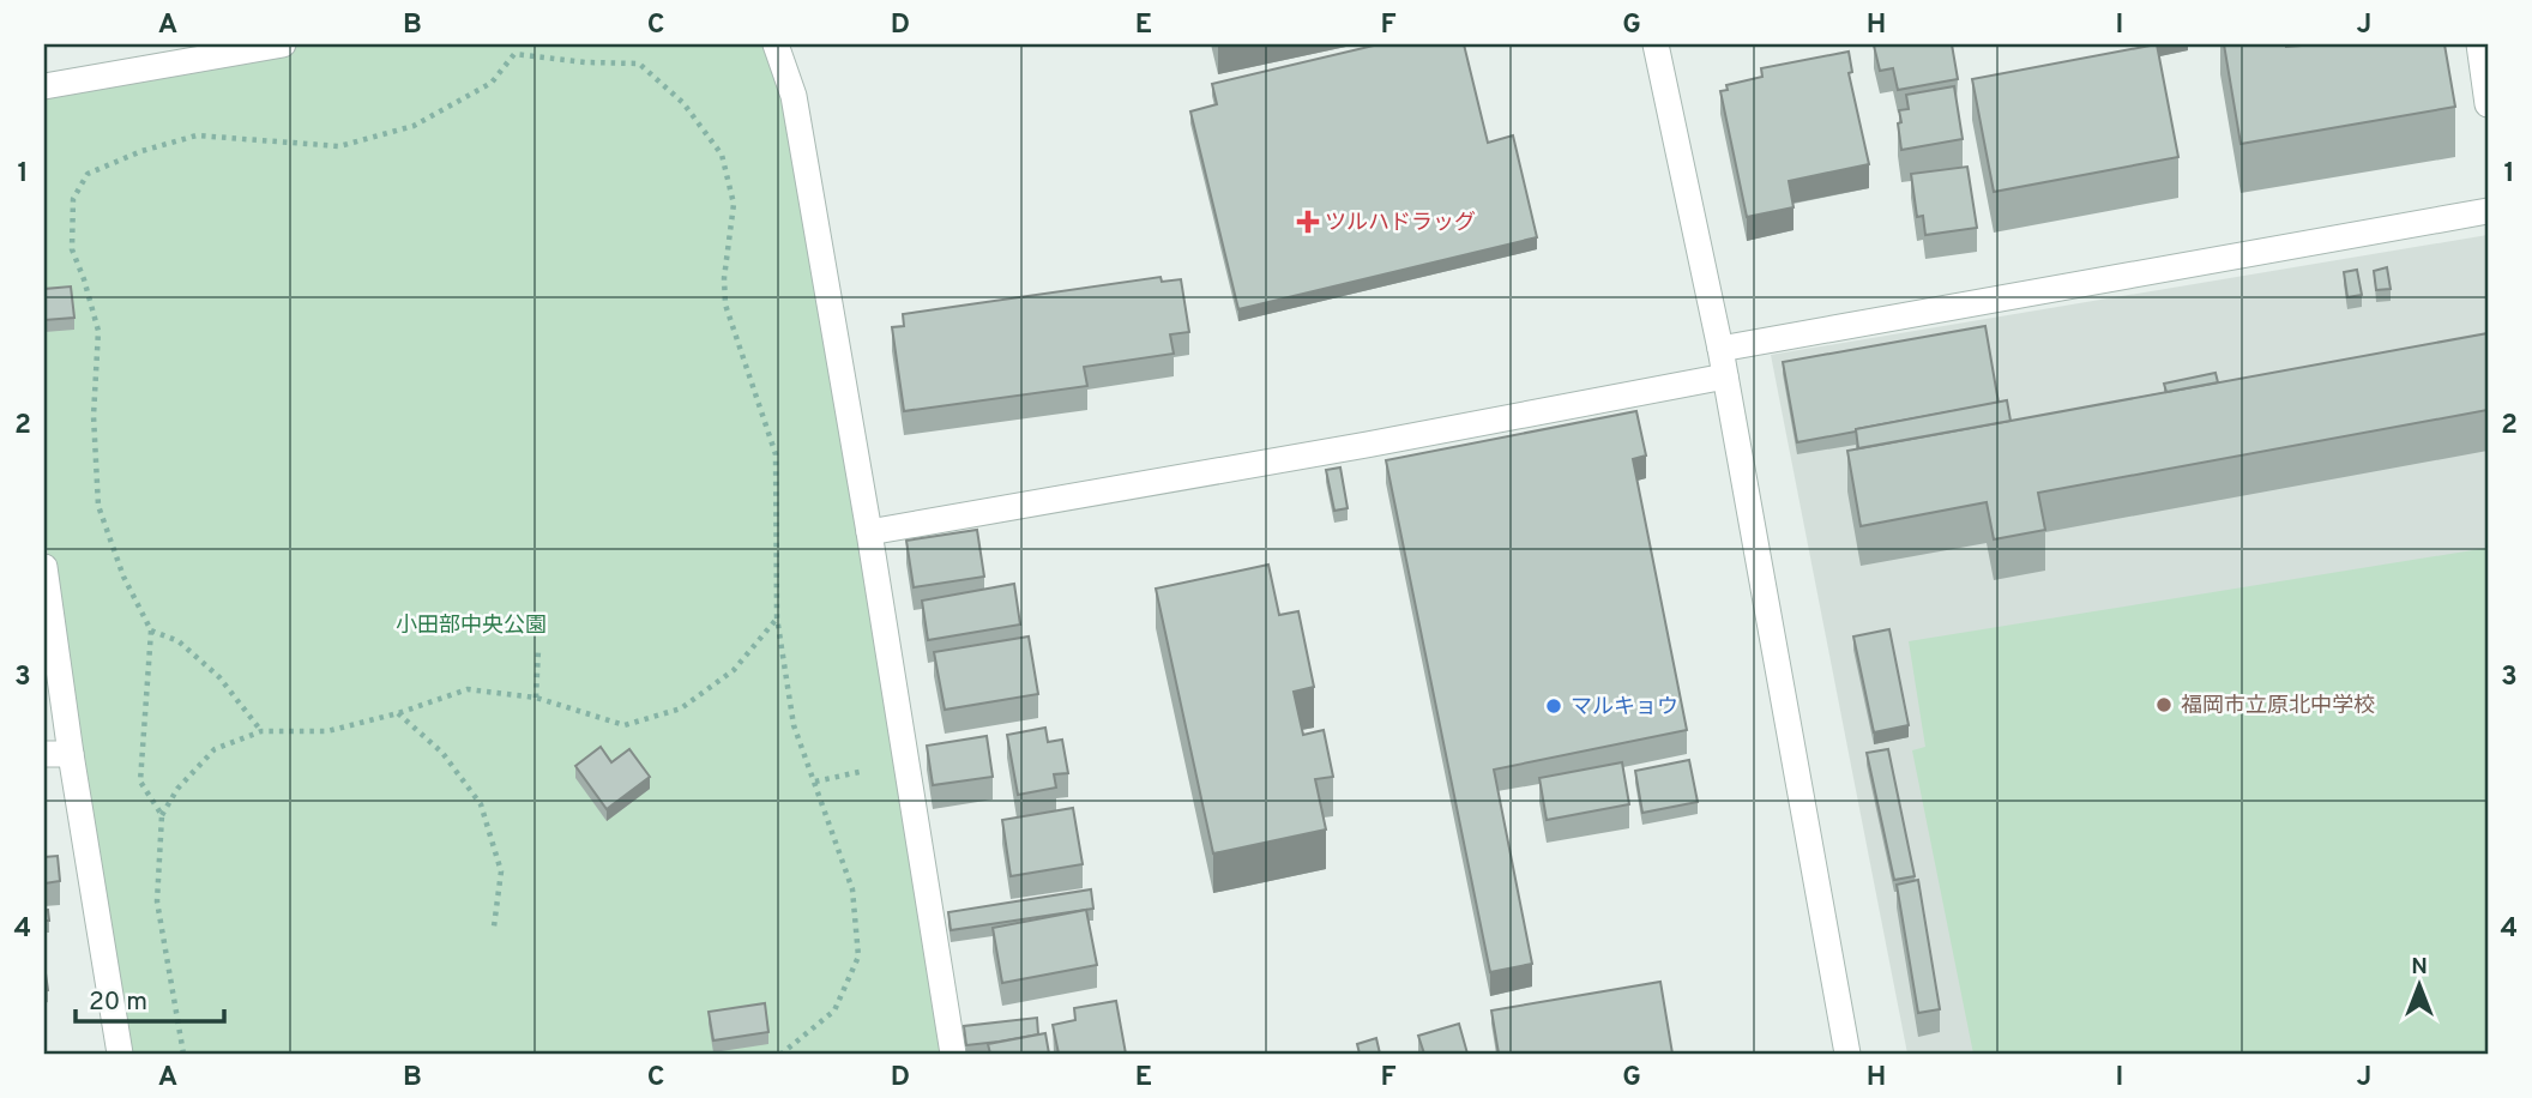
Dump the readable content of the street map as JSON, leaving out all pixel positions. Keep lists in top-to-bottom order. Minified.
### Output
{"parks":["小田部中央公園"],"places":{"health":["ツルハドラッグ"],"other":["福岡市立原北中学校","マルキョウ"]},"scale_bar":"20 m","north":"top","grid":{"columns":["A","B","C","D","E","F","G","H","I","J"],"rows":["1","2","3","4"]}}
